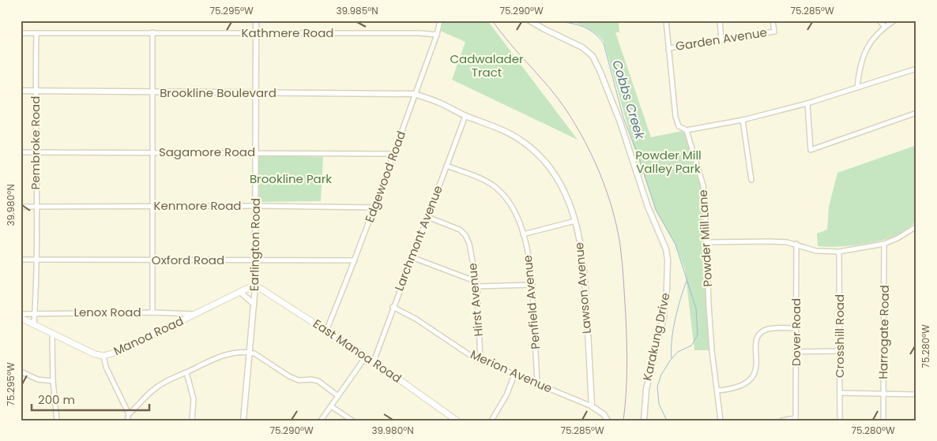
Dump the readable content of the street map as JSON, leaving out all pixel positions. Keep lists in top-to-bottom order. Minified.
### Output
{"streets":{"main road":["Manoa Road","East Manoa Road"],"street":["Kathmere Road","Garden Avenue","Brookline Boulevard","Pembroke Road","Sagamore Road","Edgewood Road","Kenmore Road","Larchmont Avenue","Powder Mill Lane","Earlington Road","Oxford Road","Lawson Avenue","Hirst Avenue","Penfield Avenue","Lenox Road","Dover Road","Harrogate Road","Crosshill Road","Karakung Drive","Merion Avenue"]},"crossings":[["Kathmere Road","Pembroke Road"],["Kathmere Road","Edgewood Road"],["Kathmere Road","Earlington Road"],["Brookline Boulevard","Pembroke Road"],["Brookline Boulevard","Edgewood Road"],["Brookline Boulevard","Earlington Road"],["Brookline Boulevard","Lawson Avenue"],["Pembroke Road","Sagamore Road"],["Pembroke Road","Kenmore Road"],["Pembroke Road","Oxford Road"],["Pembroke Road","Lenox Road"],["Pembroke Road","Manoa Road"],["Sagamore Road","Edgewood Road"],["Sagamore Road","Earlington Road"],["Edgewood Road","Kenmore Road"],["Edgewood Road","Oxford Road"],["Edgewood Road","Lawson Avenue"],["Edgewood Road","East Manoa Road"],["Kenmore Road","Earlington Road"],["Larchmont Avenue","Lawson Avenue"],["Larchmont Avenue","Hirst Avenue"],["Larchmont Avenue","Penfield Avenue"],["Larchmont Avenue","East Manoa Road"],["Larchmont Avenue","Merion Avenue"],["Earlington Road","Oxford Road"],["Earlington Road","Manoa Road"],["Earlington Road","East Manoa Road"],["Lawson Avenue","Merion Avenue"],["Hirst Avenue","Merion Avenue"],["Penfield Avenue","Merion Avenue"],["Lenox Road","Manoa Road"],["Manoa Road","East Manoa Road"]],"water":["Cobbs Creek"],"parks":["Cadwalader Tract","Powder Mill Valley Park","Brookline Park"],"scale_bar":"200 m","coordinates":["75.295°W","39.985°N","75.290°W","75.285°W","39.980°N","75.280°W"]}
